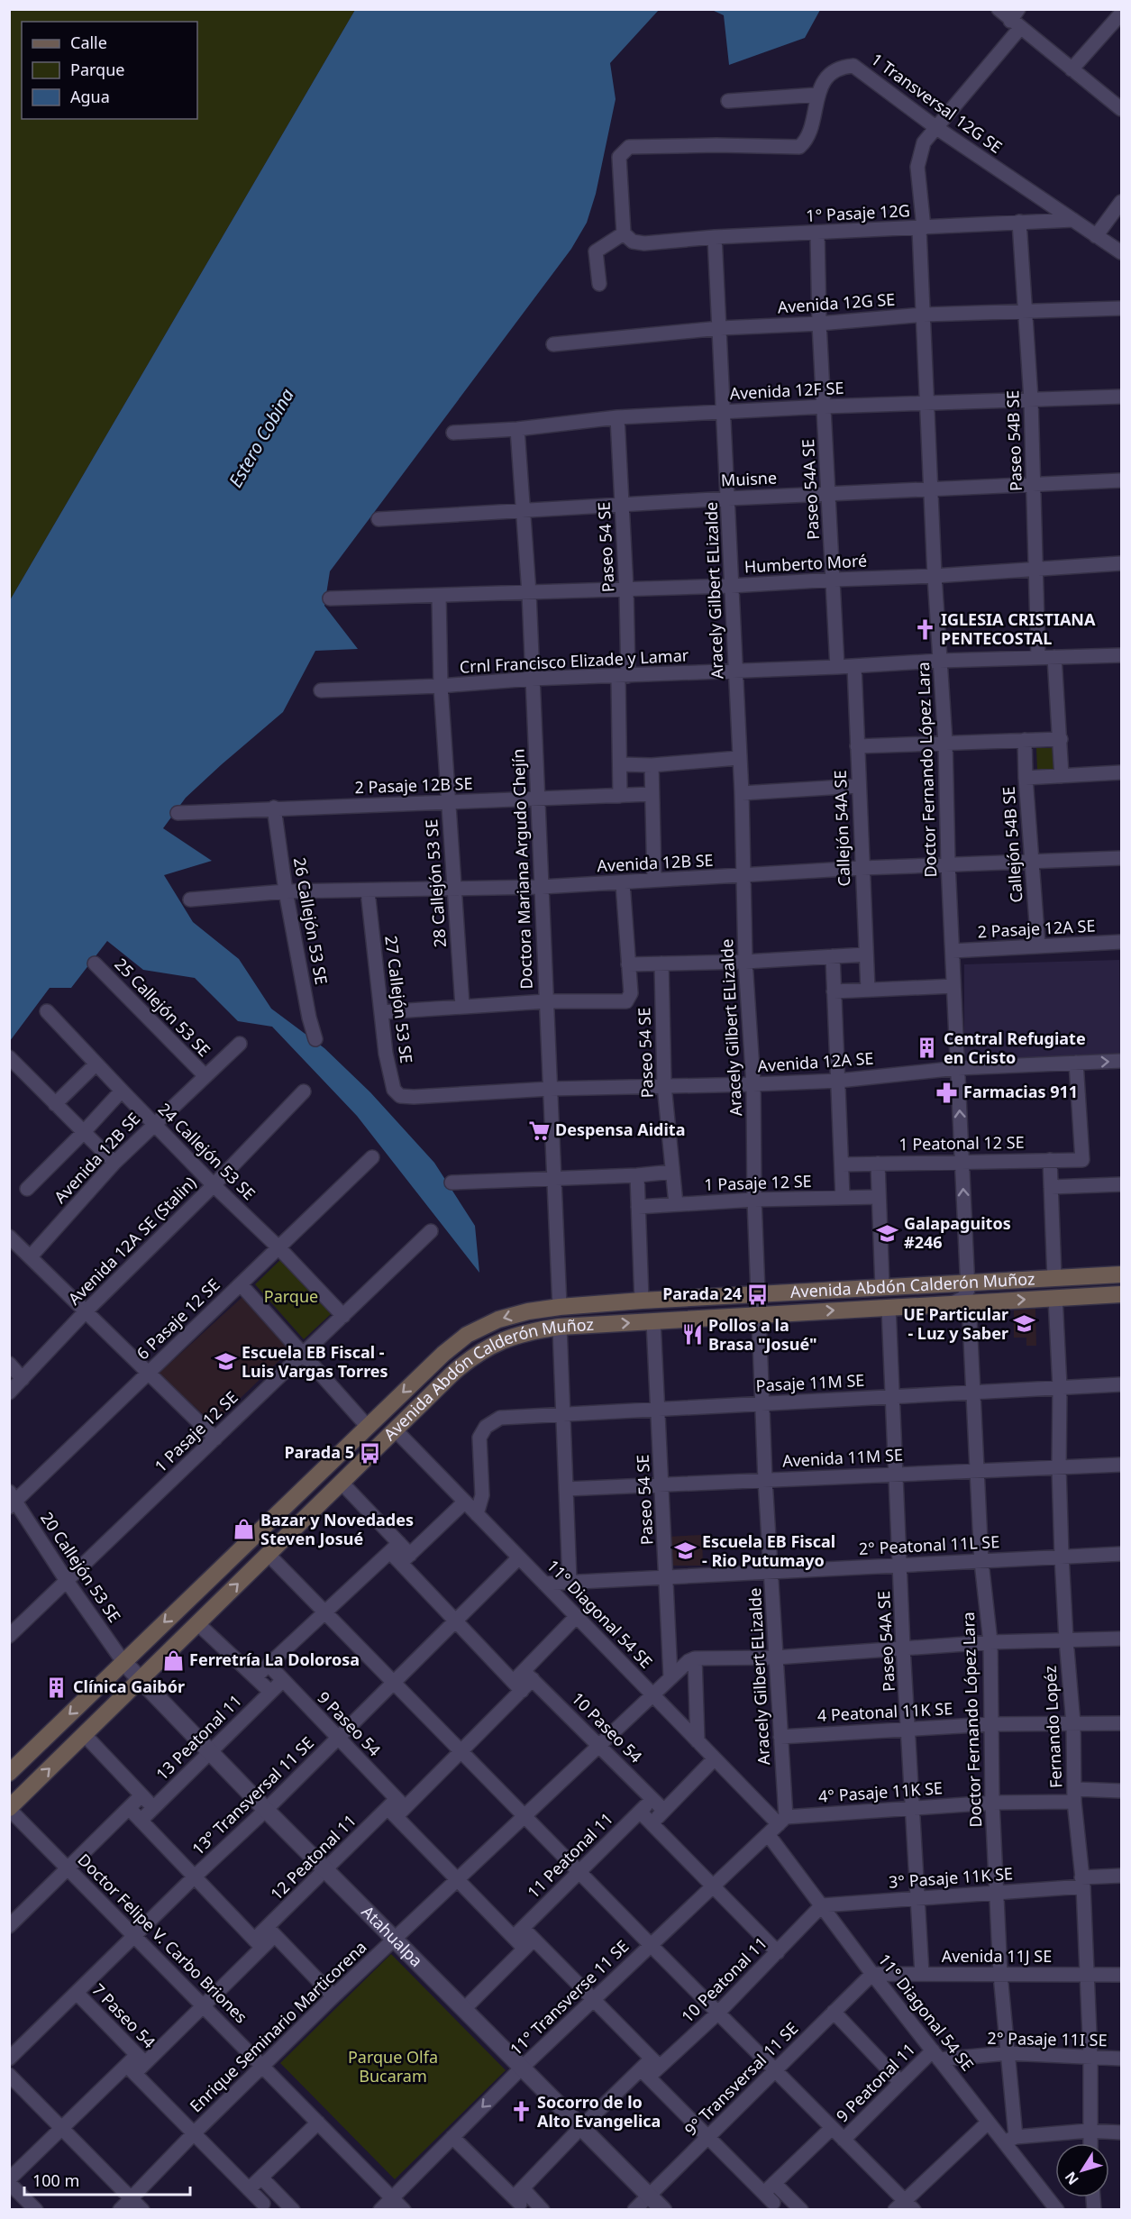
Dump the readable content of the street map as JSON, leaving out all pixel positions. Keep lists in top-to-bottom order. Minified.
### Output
{"streets":{"main road":["Avenida Abdón Calderón Muñoz"],"street":["1 Transversal 12G SE","1° Pasaje 12G","Avenida 12G SE","Avenida 12F SE","Paseo 54B SE","Muisne","Paseo 54A SE","Paseo 54 SE","Humberto Moré","Aracely Gilbert ELizalde","Crnl Francisco Elizade y Lamar","Doctor Fernando López Lara","2 Pasaje 12B SE","Callejón 54A SE","Callejón 54B SE","Avenida 12B SE","Doctora Mariana Argudo Chejín","28 Callejón 53 SE","26 Callejón 53 SE","2 Pasaje 12A SE","27 Callejón 53 SE","25 Callejón 53 SE","Avenida 12A SE","1 Peatonal 12 SE","24 Callejón 53 SE","1 Pasaje 12 SE","Avenida 12A SE (Stalin)","6 Pasaje 12 SE","Pasaje 11M SE","Avenida 11M SE","2° Peatonal 11L SE","20 Callejón 53 SE","11° Diagonal 54 SE","4 Peatonal 11K SE","9 Paseo 54","Fernando Lopéz","10 Paseo 54","13 Peatonal 11","4° Pasaje 11K SE","13° Transversal 11 SE","11 Peatonal 11","12 Peatonal 11","3° Pasaje 11K SE","Atahualpa","Doctor Felipe V. Carbo Briones","Avenida 11J SE","10 Peatonal 11","11° Transverse 11 SE","7 Paseo 54","Enrique Seminario Marticorena","2° Pasaje 11I SE","9° Transversal 11 SE","9 Peatonal 11"]},"crossings":[["1 Transversal 12G SE","1° Pasaje 12G"],["1 Transversal 12G SE","Doctor Fernando López Lara"],["1° Pasaje 12G","Paseo 54B SE"],["1° Pasaje 12G","Aracely Gilbert ELizalde"],["1° Pasaje 12G","Doctor Fernando López Lara"],["Avenida 12G SE","Paseo 54B SE"],["Avenida 12G SE","Aracely Gilbert ELizalde"],["Avenida 12G SE","Doctor Fernando López Lara"],["Avenida 12F SE","Paseo 54B SE"],["Avenida 12F SE","Paseo 54A SE"],["Avenida 12F SE","Paseo 54 SE"],["Avenida 12F SE","Aracely Gilbert ELizalde"],["Avenida 12F SE","Doctor Fernando López Lara"],["Avenida 12F SE","Doctora Mariana Argudo Chejín"],["Paseo 54B SE","Muisne"],["Paseo 54B SE","Humberto Moré"],["Paseo 54B SE","Crnl Francisco Elizade y Lamar"],["Muisne","Paseo 54A SE"],["Muisne","Paseo 54 SE"],["Muisne","Aracely Gilbert ELizalde"],["Muisne","Doctor Fernando López Lara"],["Muisne","Doctora Mariana Argudo Chejín"],["Paseo 54A SE","Humberto Moré"],["Paseo 54A SE","Crnl Francisco Elizade y Lamar"],["Paseo 54A SE","Avenida Abdón Calderón Muñoz"],["Paseo 54A SE","Pasaje 11M SE"],["Paseo 54A SE","Avenida 11M SE"],["Paseo 54A SE","2° Peatonal 11L SE"],["Paseo 54A SE","4 Peatonal 11K SE"],["Paseo 54A SE","4° Pasaje 11K SE"],["Paseo 54A SE","3° Pasaje 11K SE"],["Paseo 54A SE","Avenida 11J SE"],["Paseo 54 SE","Humberto Moré"],["Paseo 54 SE","Crnl Francisco Elizade y Lamar"],["Paseo 54 SE","2 Pasaje 12B SE"],["Paseo 54 SE","Avenida 12A SE"],["Paseo 54 SE","1 Pasaje 12 SE"],["Paseo 54 SE","Avenida Abdón Calderón Muñoz"],["Paseo 54 SE","Pasaje 11M SE"],["Paseo 54 SE","Avenida 11M SE"],["Paseo 54 SE","2° Peatonal 11L SE"],["Paseo 54 SE","Enrique Seminario Marticorena"],["Humberto Moré","Aracely Gilbert ELizalde"],["Humberto Moré","Doctor Fernando López Lara"],["Humberto Moré","Doctora Mariana Argudo Chejín"],["Humberto Moré","28 Callejón 53 SE"],["Aracely Gilbert ELizalde","Crnl Francisco Elizade y Lamar"],["Aracely Gilbert ELizalde","Avenida 12B SE"],["Aracely Gilbert ELizalde","Avenida 12A SE"],["Aracely Gilbert ELizalde","1 Pasaje 12 SE"],["Aracely Gilbert ELizalde","Avenida Abdón Calderón Muñoz"],["Aracely Gilbert ELizalde","Pasaje 11M SE"],["Aracely Gilbert ELizalde","Avenida 11M SE"],["Aracely Gilbert ELizalde","2° Peatonal 11L SE"],["Aracely Gilbert ELizalde","11° Diagonal 54 SE"],["Aracely Gilbert ELizalde","4 Peatonal 11K SE"],["Aracely Gilbert ELizalde","4° Pasaje 11K SE"],["Aracely Gilbert ELizalde","11° Transverse 11 SE"],["Crnl Francisco Elizade y Lamar","Doctor Fernando López Lara"],["Crnl Francisco Elizade y Lamar","Callejón 54A SE"],["Crnl Francisco Elizade y Lamar","Doctora Mariana Argudo Chejín"],["Crnl Francisco Elizade y Lamar","28 Callejón 53 SE"],["Doctor Fernando López Lara","Avenida 12B SE"],["Doctor Fernando López Lara","2 Pasaje 12A SE"],["Doctor Fernando López Lara","Avenida 12A SE"],["Doctor Fernando López Lara","1 Peatonal 12 SE"],["Doctor Fernando López Lara","Avenida Abdón Calderón Muñoz"],["Doctor Fernando López Lara","Pasaje 11M SE"],["Doctor Fernando López Lara","Avenida 11M SE"],["Doctor Fernando López Lara","2° Peatonal 11L SE"],["Doctor Fernando López Lara","11° Diagonal 54 SE"],["Doctor Fernando López Lara","4 Peatonal 11K SE"],["Doctor Fernando López Lara","4° Pasaje 11K SE"],["Doctor Fernando López Lara","3° Pasaje 11K SE"],["Doctor Fernando López Lara","Avenida 11J SE"],["Doctor Fernando López Lara","2° Pasaje 11I SE"],["2 Pasaje 12B SE","Doctora Mariana Argudo Chejín"],["2 Pasaje 12B SE","28 Callejón 53 SE"],["2 Pasaje 12B SE","26 Callejón 53 SE"],["Callejón 54A SE","Avenida 12B SE"],["Callejón 54B SE","Avenida 12B SE"],["Callejón 54B SE","2 Pasaje 12A SE"],["Avenida 12B SE","Doctora Mariana Argudo Chejín"],["Avenida 12B SE","28 Callejón 53 SE"],["Avenida 12B SE","26 Callejón 53 SE"],["Avenida 12B SE","27 Callejón 53 SE"],["Avenida 12B SE","25 Callejón 53 SE"],["Avenida 12B SE","24 Callejón 53 SE"],["Doctora Mariana Argudo Chejín","Avenida 12A SE"],["Doctora Mariana Argudo Chejín","Avenida Abdón Calderón Muñoz"],["27 Callejón 53 SE","Avenida 12A SE"],["Avenida 12A SE","1 Peatonal 12 SE"],["24 Callejón 53 SE","1 Pasaje 12 SE"],["24 Callejón 53 SE","Avenida 12A SE (Stalin)"],["24 Callejón 53 SE","6 Pasaje 12 SE"],["1 Pasaje 12 SE","20 Callejón 53 SE"],["Avenida Abdón Calderón Muñoz","20 Callejón 53 SE"],["Avenida Abdón Calderón Muñoz","11° Diagonal 54 SE"],["Avenida Abdón Calderón Muñoz","Fernando Lopéz"],["Avenida Abdón Calderón Muñoz","Atahualpa"],["Avenida Abdón Calderón Muñoz","Doctor Felipe V. Carbo Briones"],["6 Pasaje 12 SE","20 Callejón 53 SE"],["Pasaje 11M SE","11° Diagonal 54 SE"],["Pasaje 11M SE","Fernando Lopéz"],["Avenida 11M SE","Fernando Lopéz"],["2° Peatonal 11L SE","11° Diagonal 54 SE"],["2° Peatonal 11L SE","Fernando Lopéz"],["20 Callejón 53 SE","Atahualpa"],["11° Diagonal 54 SE","4° Pasaje 11K SE"],["11° Diagonal 54 SE","13° Transversal 11 SE"],["11° Diagonal 54 SE","12 Peatonal 11"],["11° Diagonal 54 SE","3° Pasaje 11K SE"],["11° Diagonal 54 SE","Avenida 11J SE"],["11° Diagonal 54 SE","10 Peatonal 11"],["11° Diagonal 54 SE","11° Transverse 11 SE"],["11° Diagonal 54 SE","Enrique Seminario Marticorena"],["11° Diagonal 54 SE","2° Pasaje 11I SE"],["11° Diagonal 54 SE","9° Transversal 11 SE"],["11° Diagonal 54 SE","9 Peatonal 11"],["4 Peatonal 11K SE","Fernando Lopéz"],["9 Paseo 54","13 Peatonal 11"],["9 Paseo 54","13° Transversal 11 SE"],["9 Paseo 54","11 Peatonal 11"],["9 Paseo 54","12 Peatonal 11"],["9 Paseo 54","10 Peatonal 11"],["9 Paseo 54","11° Transverse 11 SE"],["9 Paseo 54","Enrique Seminario Marticorena"],["9 Paseo 54","9° Transversal 11 SE"],["9 Paseo 54","9 Peatonal 11"],["Fernando Lopéz","4° Pasaje 11K SE"],["Fernando Lopéz","3° Pasaje 11K SE"],["Fernando Lopéz","Avenida 11J SE"],["Fernando Lopéz","2° Pasaje 11I SE"],["10 Paseo 54","11 Peatonal 11"],["10 Paseo 54","12 Peatonal 11"],["10 Paseo 54","Enrique Seminario Marticorena"],["13 Peatonal 11","Atahualpa"],["4° Pasaje 11K SE","11° Transverse 11 SE"],["13° Transversal 11 SE","Atahualpa"],["13° Transversal 11 SE","Doctor Felipe V. Carbo Briones"],["13° Transversal 11 SE","7 Paseo 54"],["12 Peatonal 11","Atahualpa"],["12 Peatonal 11","Doctor Felipe V. Carbo Briones"],["12 Peatonal 11","7 Paseo 54"],["3° Pasaje 11K SE","10 Peatonal 11"],["Atahualpa","10 Peatonal 11"],["Atahualpa","11° Transverse 11 SE"],["Atahualpa","Enrique Seminario Marticorena"],["Atahualpa","9° Transversal 11 SE"],["Doctor Felipe V. Carbo Briones","11° Transverse 11 SE"],["Doctor Felipe V. Carbo Briones","Enrique Seminario Marticorena"],["Avenida 11J SE","9° Transversal 11 SE"],["7 Paseo 54","Enrique Seminario Marticorena"],["2° Pasaje 11I SE","9 Peatonal 11"]],"water":["Estero Cobina"],"parks":["Parque","Parque Olfa Bucaram"],"places":{"church":["IGLESIA CRISTIANA PENTECOSTAL","Socorro de lo Alto Evangelica"],"building":["Central Refugiate en Cristo","Clínica Gaibór"],"pharmacy":["Farmacias 911"],"supermarket":["Despensa Aidita"],"school or university":["Galapaguitos #246","UE Particular - Luz y Saber","Escuela EB Fiscal - Luis Vargas Torres","Escuela EB Fiscal - Rio Putumayo"],"bus stop":["Parada 24","Parada 5"],"restaurant":["Pollos a la Brasa \"Josué\""],"shop":["Bazar y Novedades Steven Josué","Ferretría La Dolorosa"]},"legend":["Calle","Parque","Agua"],"scale_bar":"100 m","north":"bottom left"}
